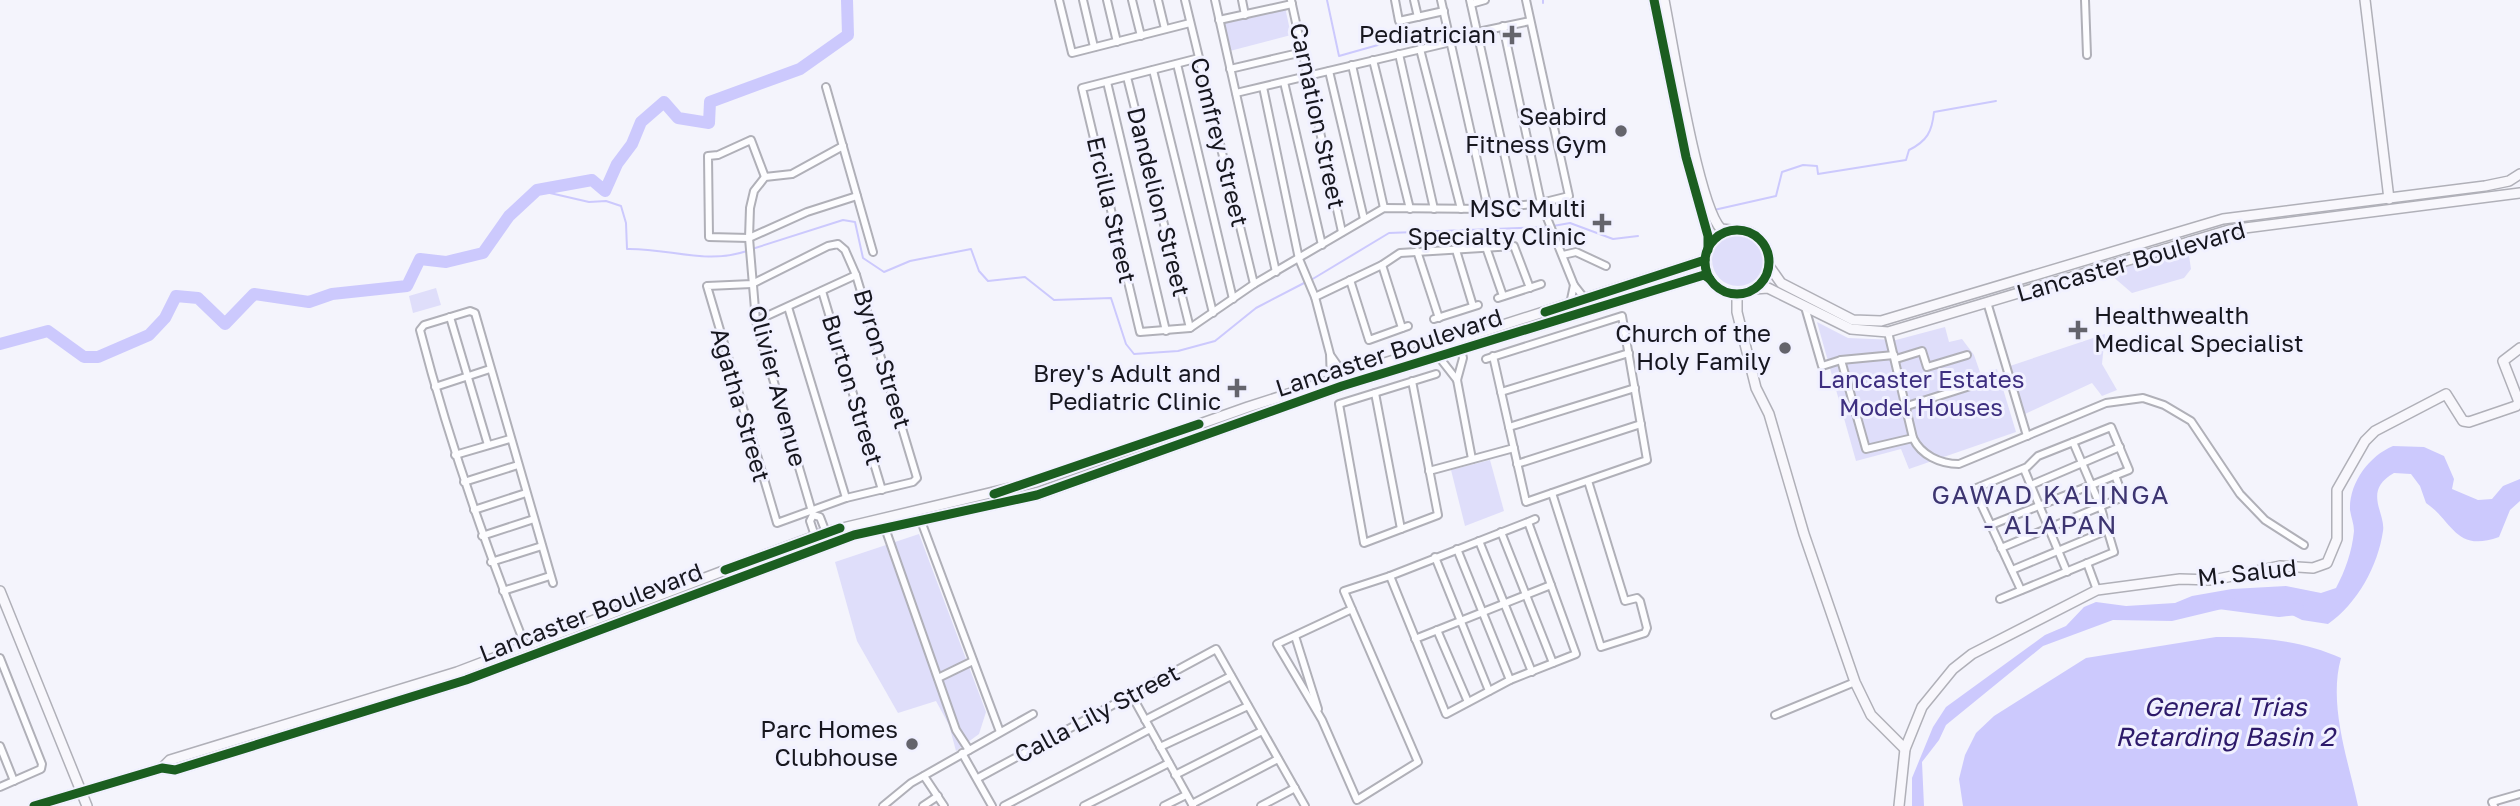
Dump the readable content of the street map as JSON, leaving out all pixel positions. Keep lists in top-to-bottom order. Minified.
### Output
{"streets":{"main road":["Lancaster Boulevard","M. Salud"],"street":["Carnation Street","Comfrey Street","Dandelion Street","Ercilla Street","Byron Street","Olivier Avenue","Burton Street","Agatha Street","Calla Lily Street"]},"crossings":[["Lancaster Boulevard","Olivier Avenue"],["Byron Street","Olivier Avenue"],["Byron Street","Burton Street"],["Byron Street","Agatha Street"],["Olivier Avenue","Agatha Street"]],"districts":["GAWAD KALINGA - ALAPAN"],"water":["General Trias Retarding Basin 2"],"parks":["Lancaster Estates Model Houses"],"places":{"health":["Pediatrician","MSC Multi Specialty Clinic","Healthwealth Medical Specialist","Brey's Adult and Pediatric Clinic"],"other":["Seabird Fitness Gym","Church of the Holy Family","Parc Homes Clubhouse"]}}
